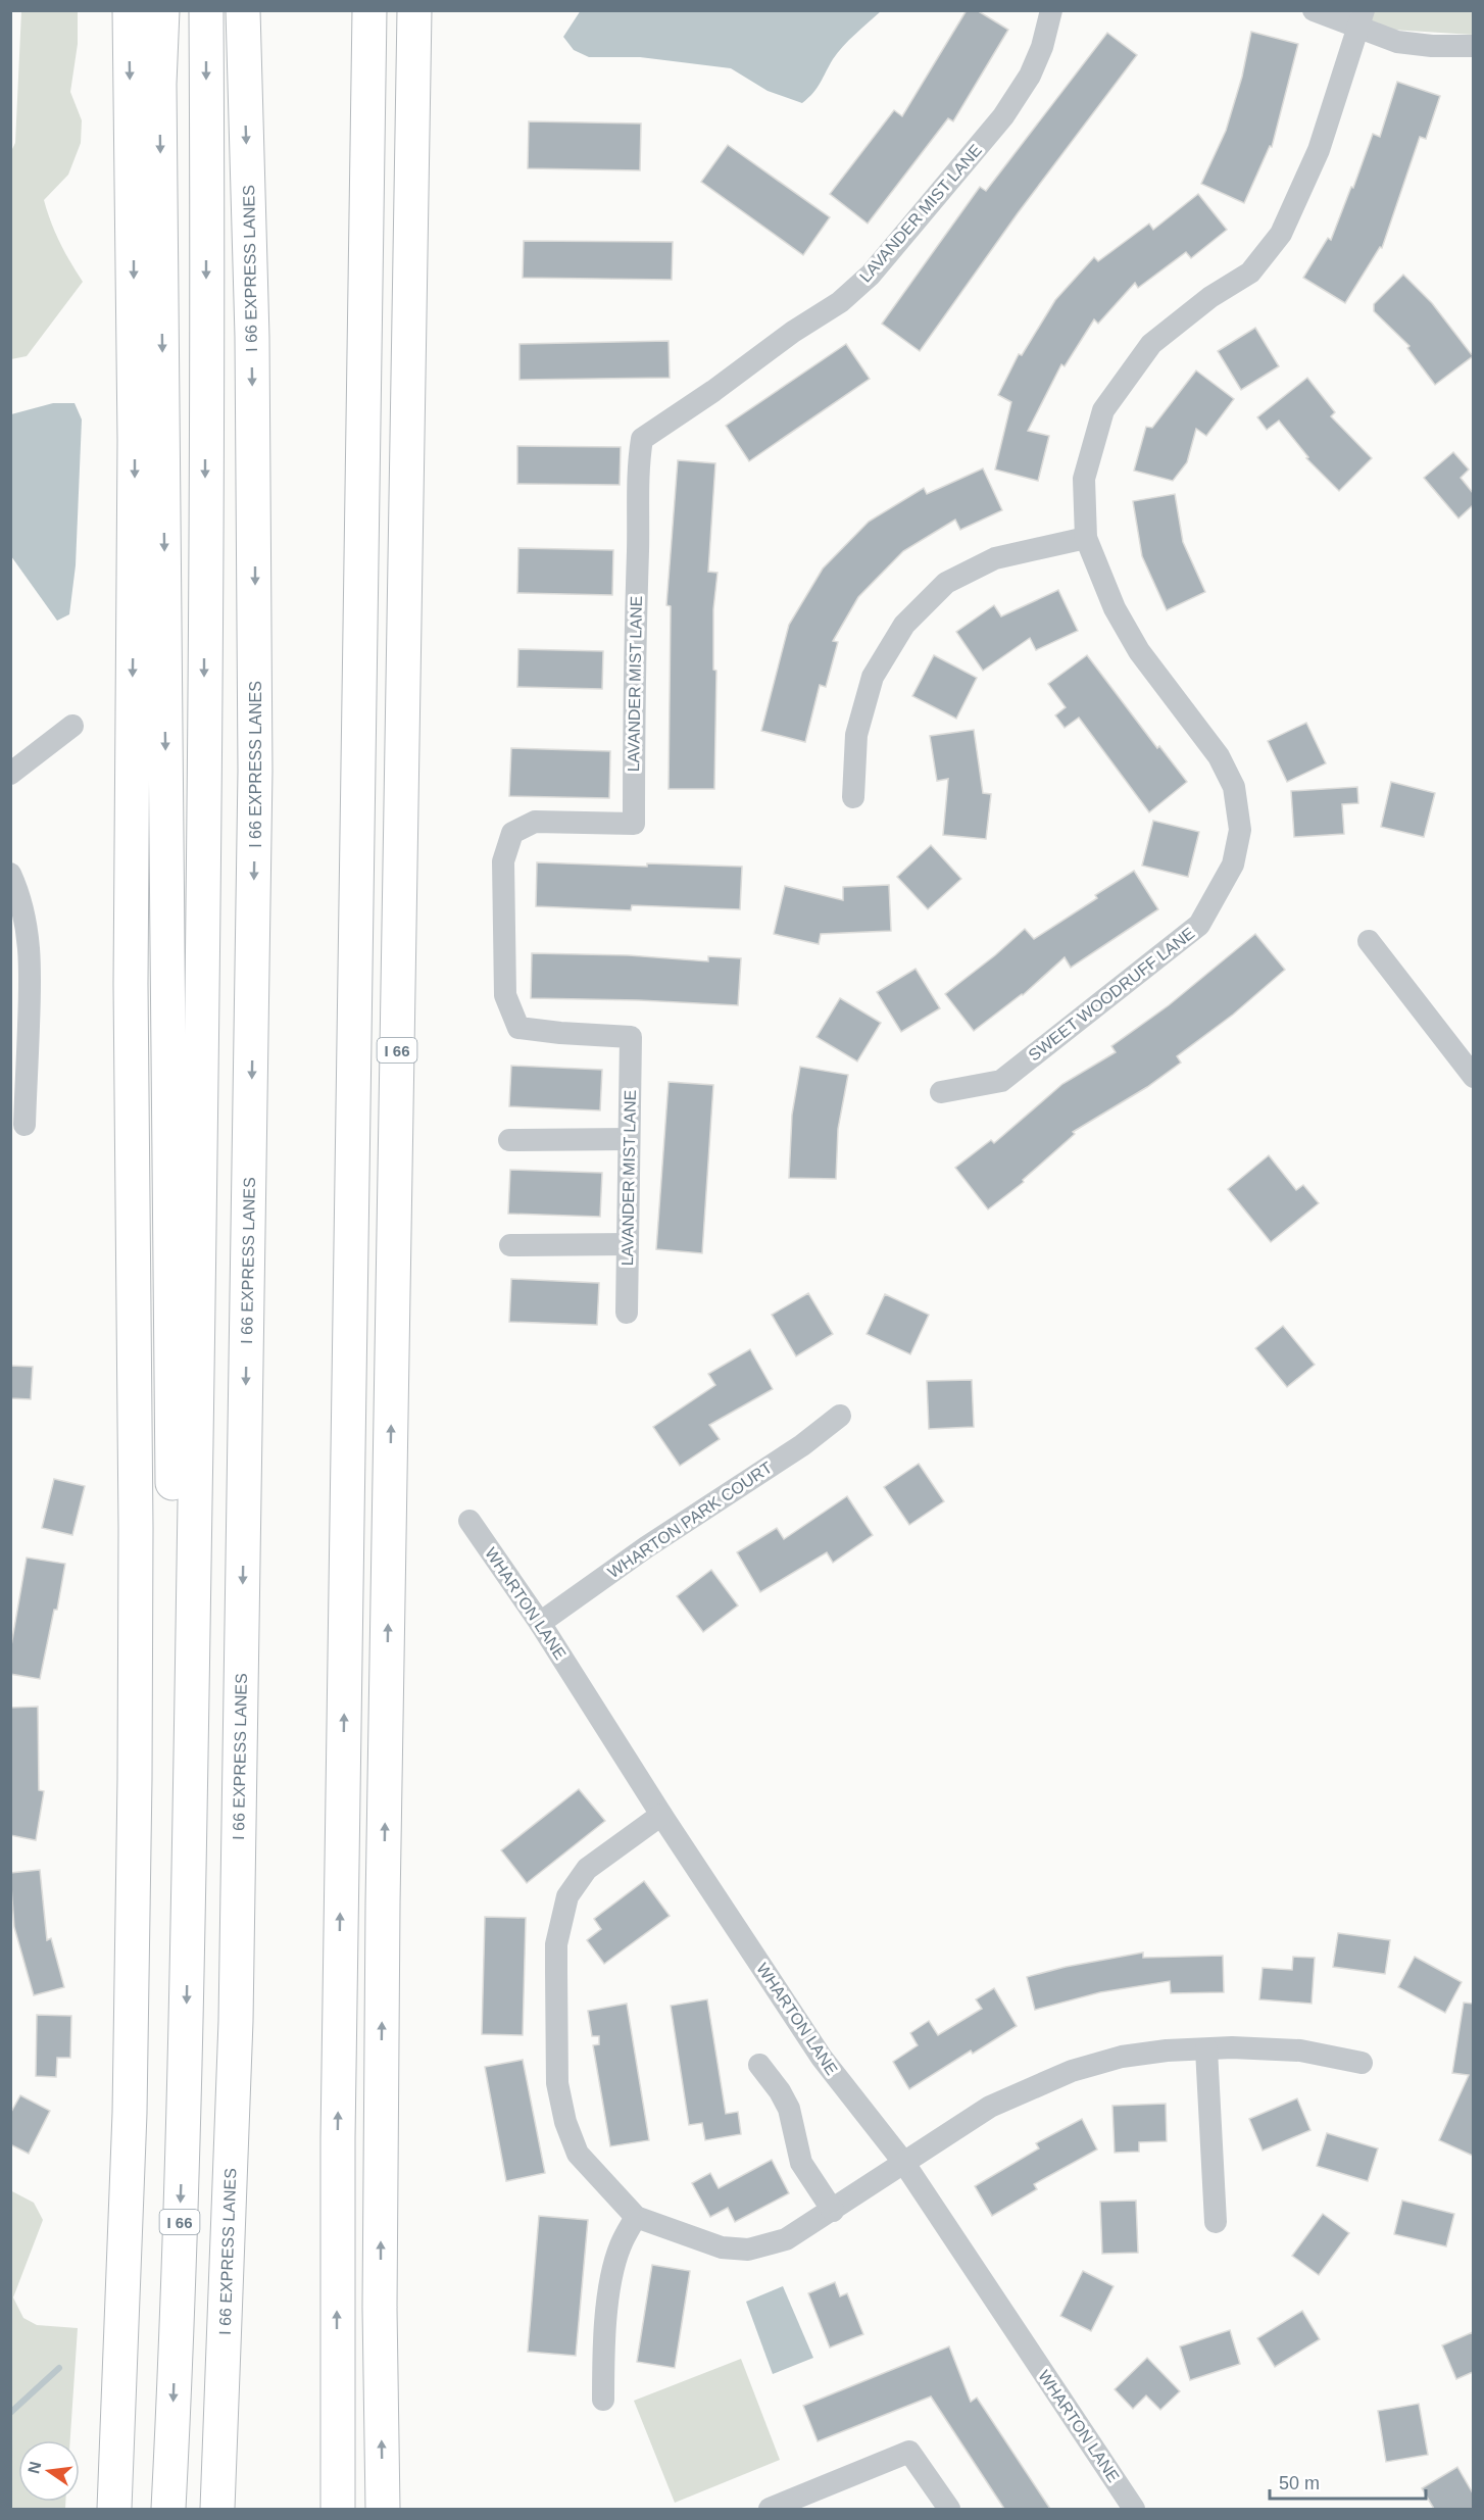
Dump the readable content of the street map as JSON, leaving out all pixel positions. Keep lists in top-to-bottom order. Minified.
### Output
{"streets":{"highway":["I 66 EXPRESS LANES","I 66"],"street":["LAVANDER MIST LANE","SWEET WOODRUFF LANE","WHARTON PARK COURT","WHARTON LANE"]},"crossings":[["WHARTON PARK COURT","WHARTON LANE"]],"scale_bar":"50 m","north":"left"}
